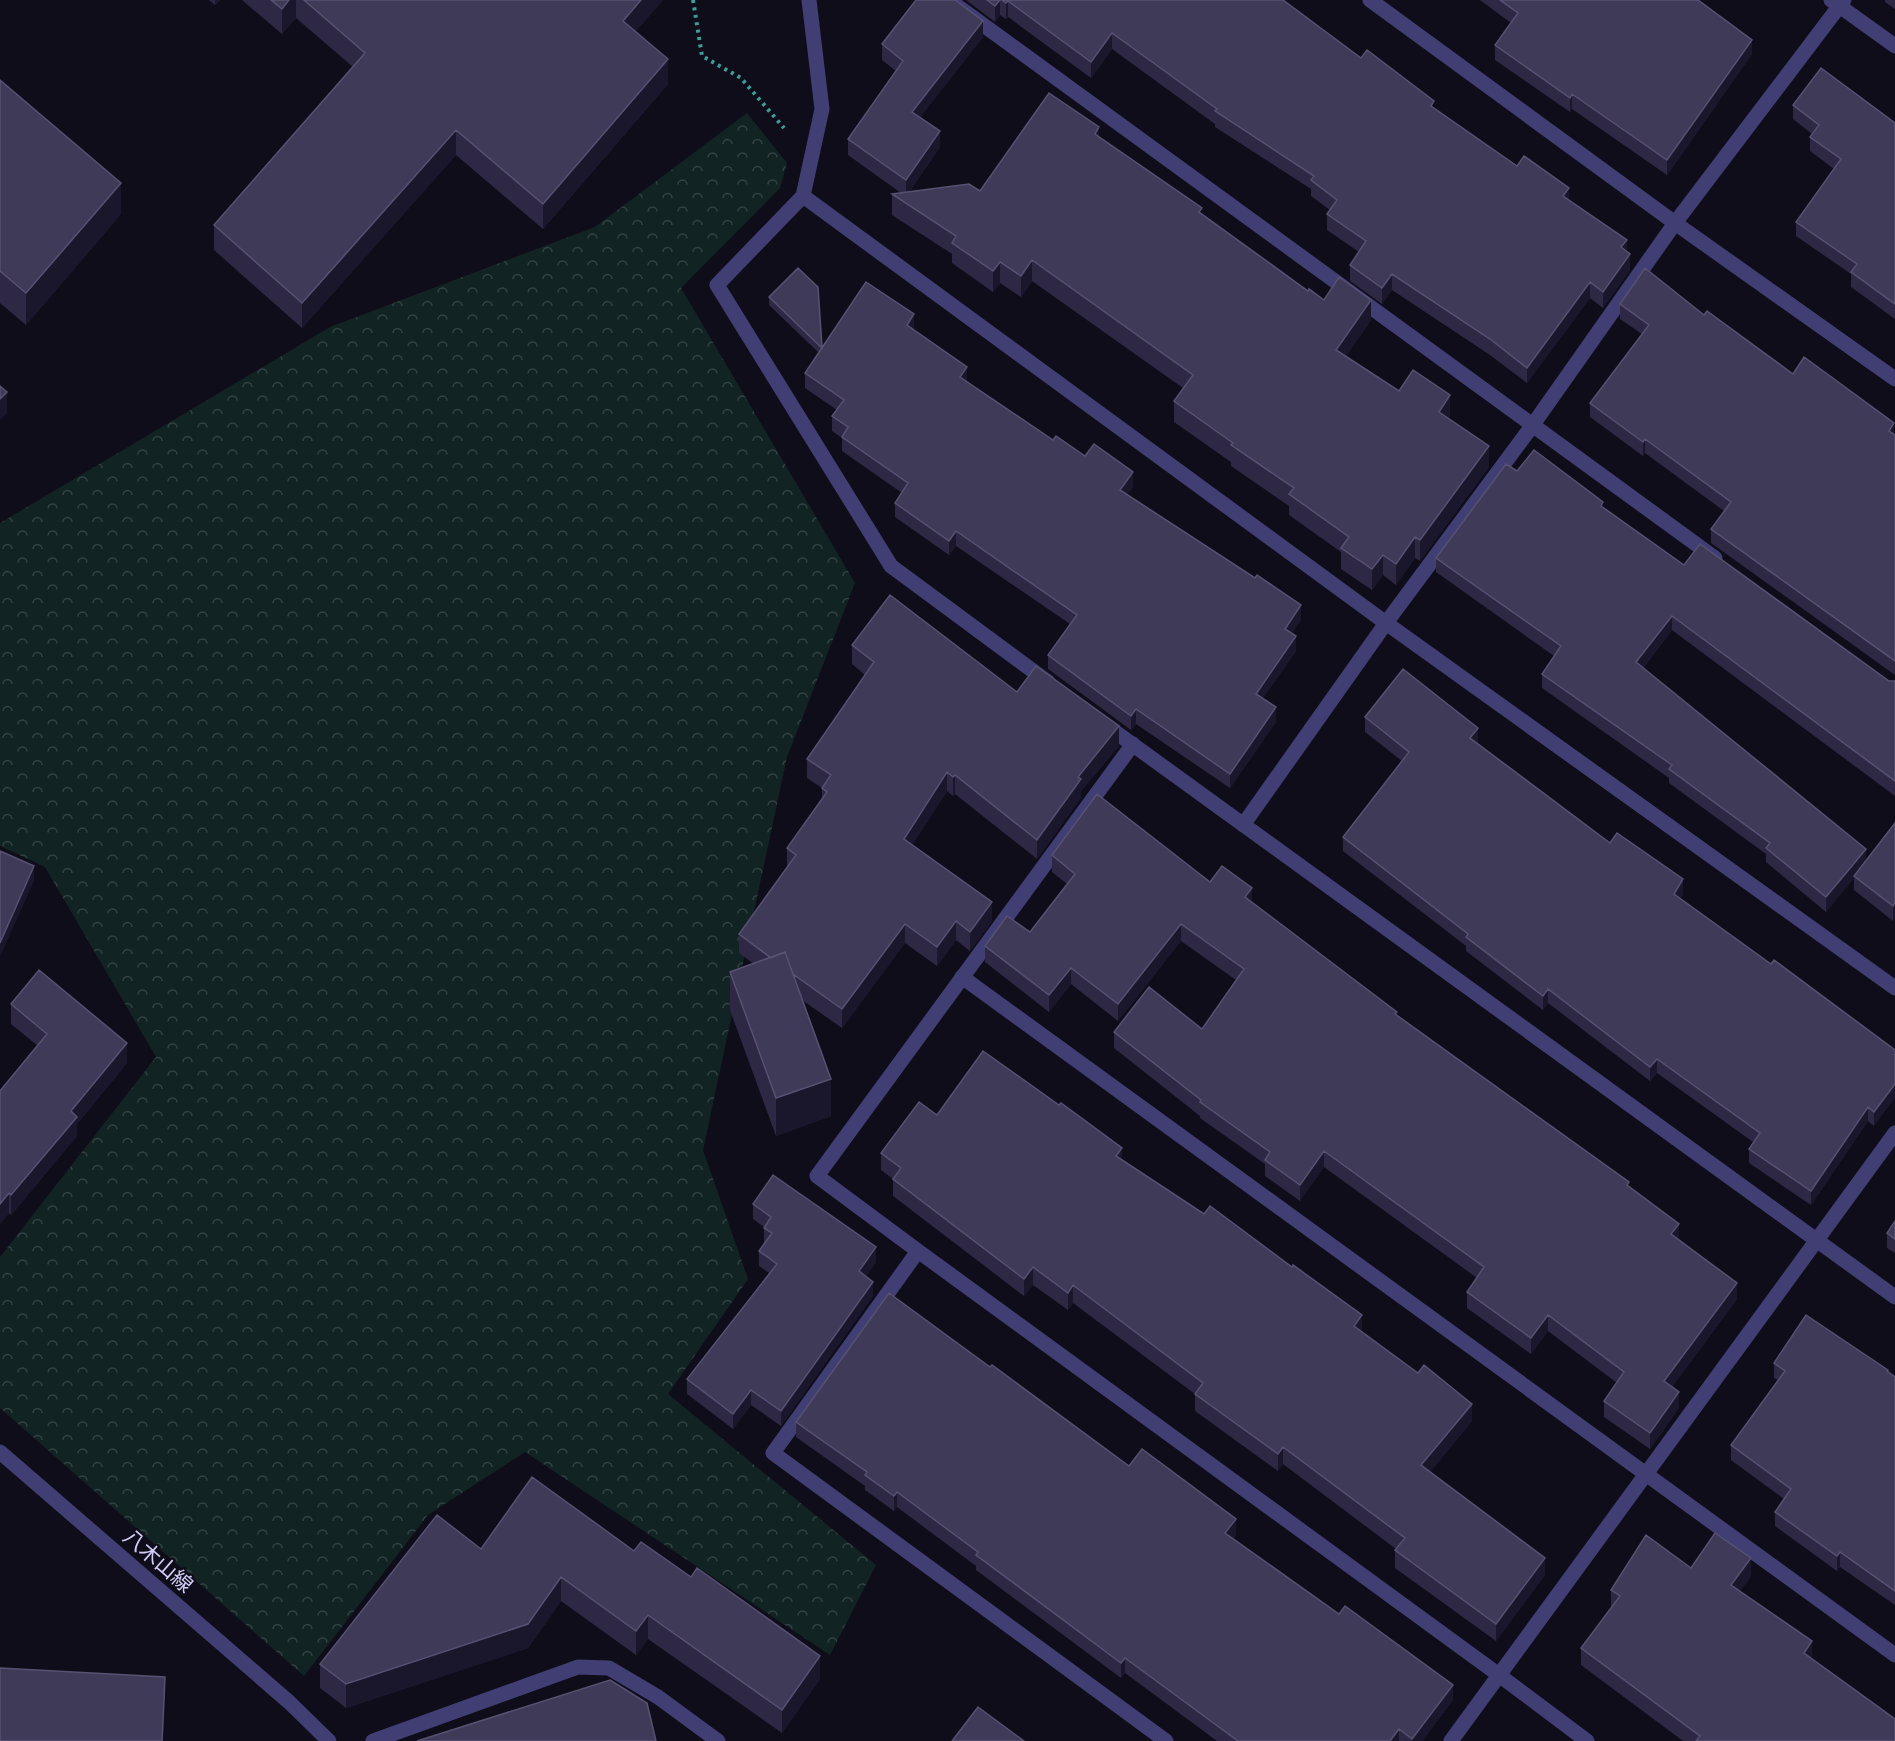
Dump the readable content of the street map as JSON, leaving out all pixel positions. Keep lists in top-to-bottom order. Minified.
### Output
{"streets":{"street":["八木山線"]}}
